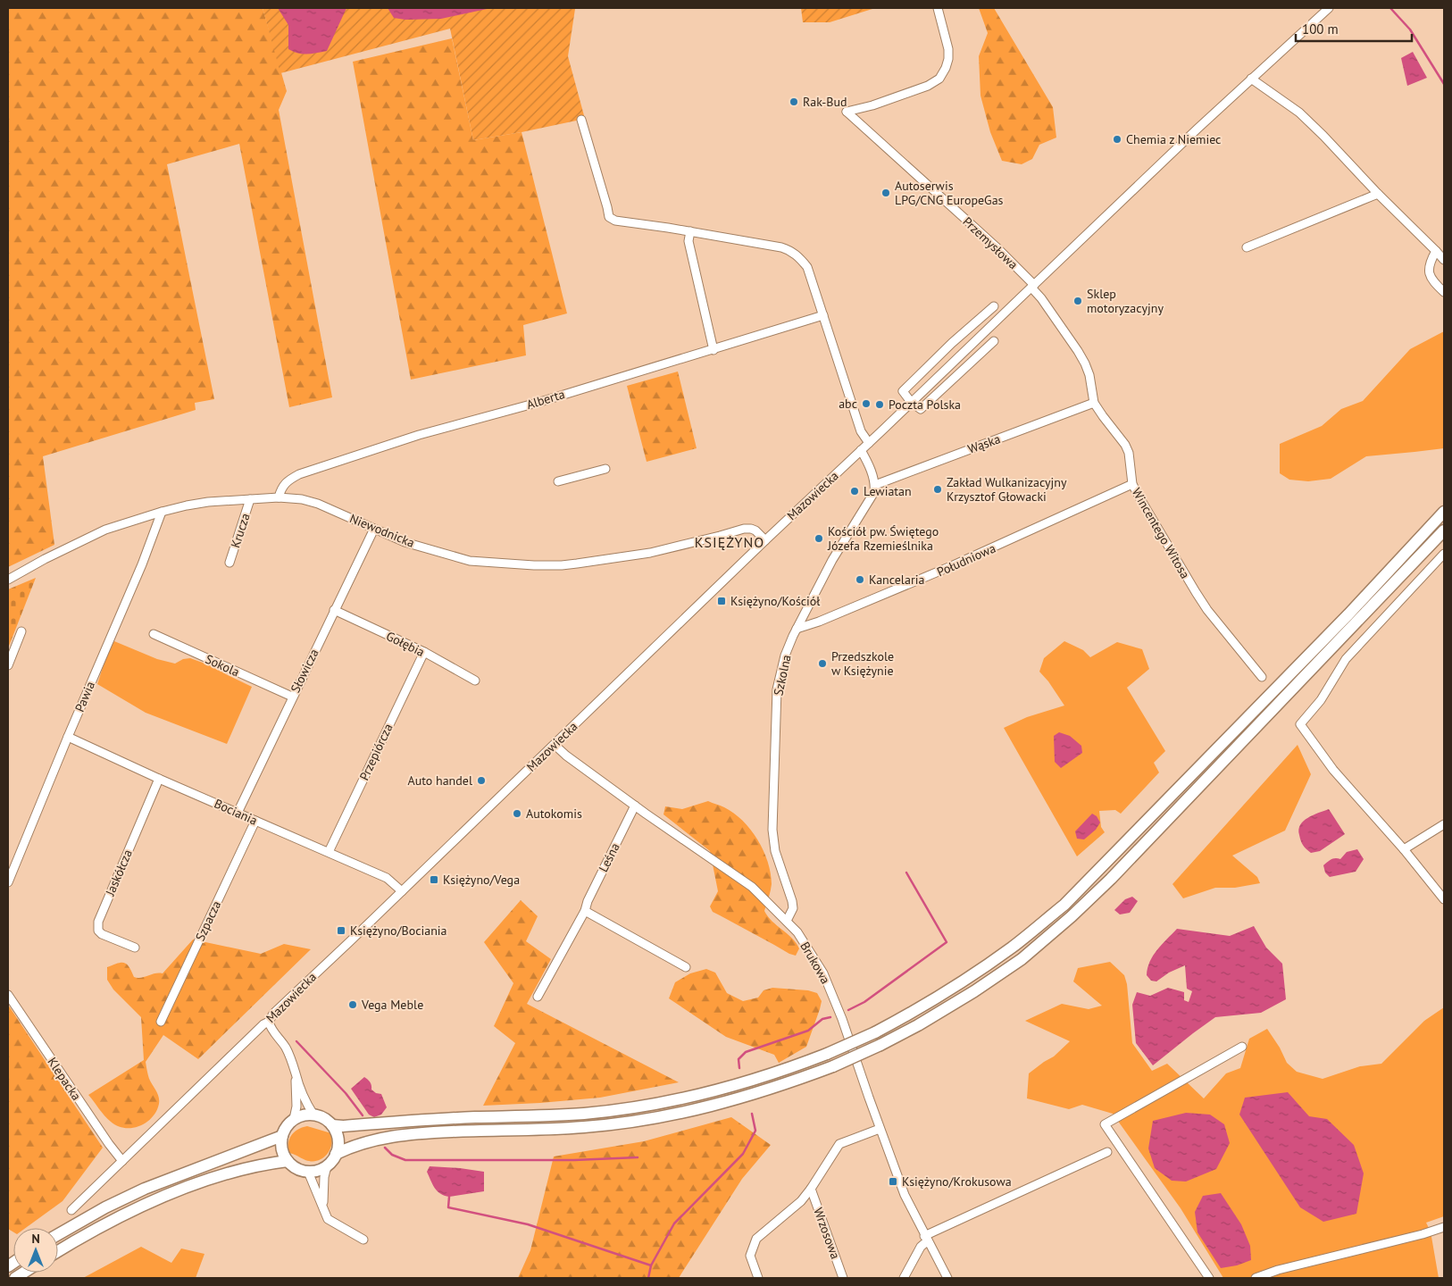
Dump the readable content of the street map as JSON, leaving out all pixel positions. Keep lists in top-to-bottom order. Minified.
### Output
{"streets":{"street":["Przemysłowa","Alberta","Wąska","Mazowiecka","Krucza","Niewodnicka","Wincentego Witosa","Południowa","Gołębia","Sokola","Słowicza","Szkolna","Pawia","Przepiórcza","Bociania","Leśna","Jaskółcza","Szpacza","Brukowa","Klepacka","Wrzosowa"]},"crossings":[["Przemysłowa","Mazowiecka"],["Przemysłowa","Wincentego Witosa"],["Alberta","Niewodnicka"],["Wąska","Wincentego Witosa"],["Wąska","Szkolna"],["Mazowiecka","Niewodnicka"],["Mazowiecka","Wincentego Witosa"],["Mazowiecka","Bociania"],["Mazowiecka","Brukowa"],["Mazowiecka","Klepacka"],["Krucza","Niewodnicka"],["Niewodnicka","Słowicza"],["Niewodnicka","Pawia"],["Wincentego Witosa","Południowa"],["Południowa","Szkolna"],["Gołębia","Słowicza"],["Gołębia","Przepiórcza"],["Sokola","Słowicza"],["Słowicza","Bociania"],["Szkolna","Brukowa"],["Pawia","Bociania"],["Przepiórcza","Bociania"],["Bociania","Jaskółcza"],["Bociania","Szpacza"],["Leśna","Brukowa"]],"districts":["KSIĘŻYNO"],"places":{"other":["Rak-Bud","Chemia z Niemiec","Autoserwis LPG/CNG EuropeGas","Sklep motoryzacyjny","abc","Poczta Polska","Zakład Wulkanizacyjny Krzysztof Głowacki","Lewiatan","Kościół pw. Świętego Józefa Rzemieślnika","Kancelaria","Przedszkole w Księżynie","Auto handel","Autokomis","Vega Meble"],"transit":["Księżyno/Kościół","Księżyno/Vega","Księżyno/Bociania","Księżyno/Krokusowa"]},"scale_bar":"100 m","north":"top"}
